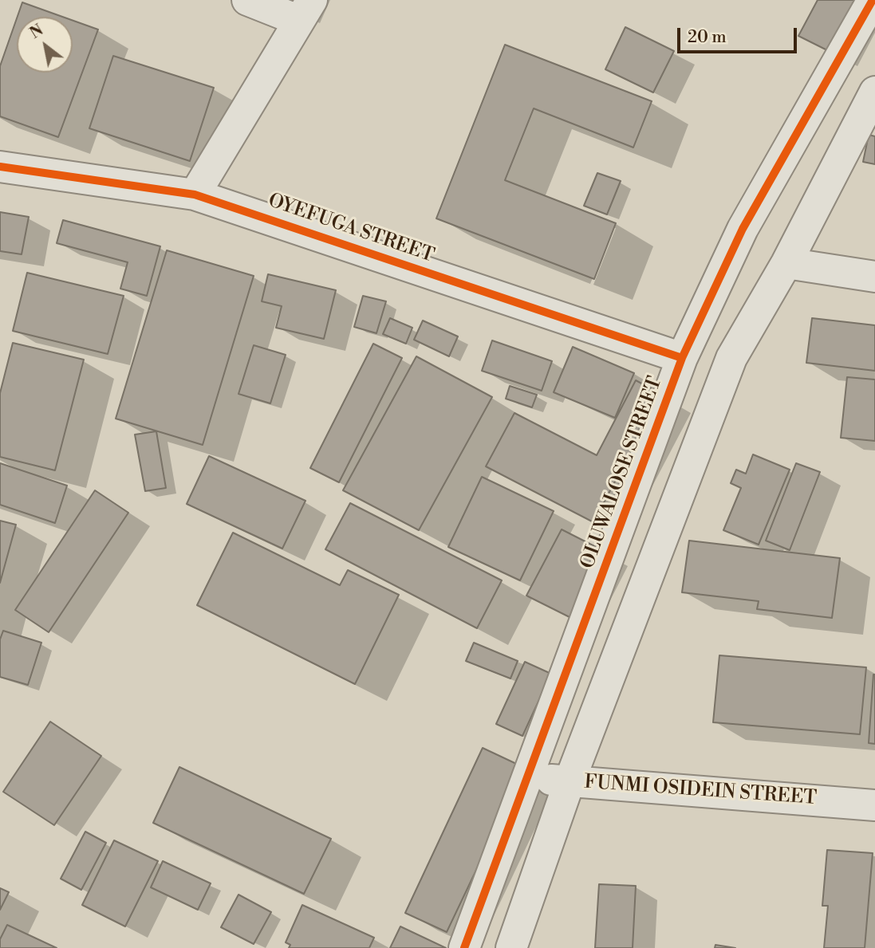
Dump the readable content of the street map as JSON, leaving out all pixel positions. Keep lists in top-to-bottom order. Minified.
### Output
{"streets":{"street":["OYEFUGA STREET","OLUWALOSE STREET","FUNMI OSIDEIN STREET"]},"crossings":[["OYEFUGA STREET","OLUWALOSE STREET"],["OLUWALOSE STREET","FUNMI OSIDEIN STREET"]],"scale_bar":"20 m","north":"top left"}
